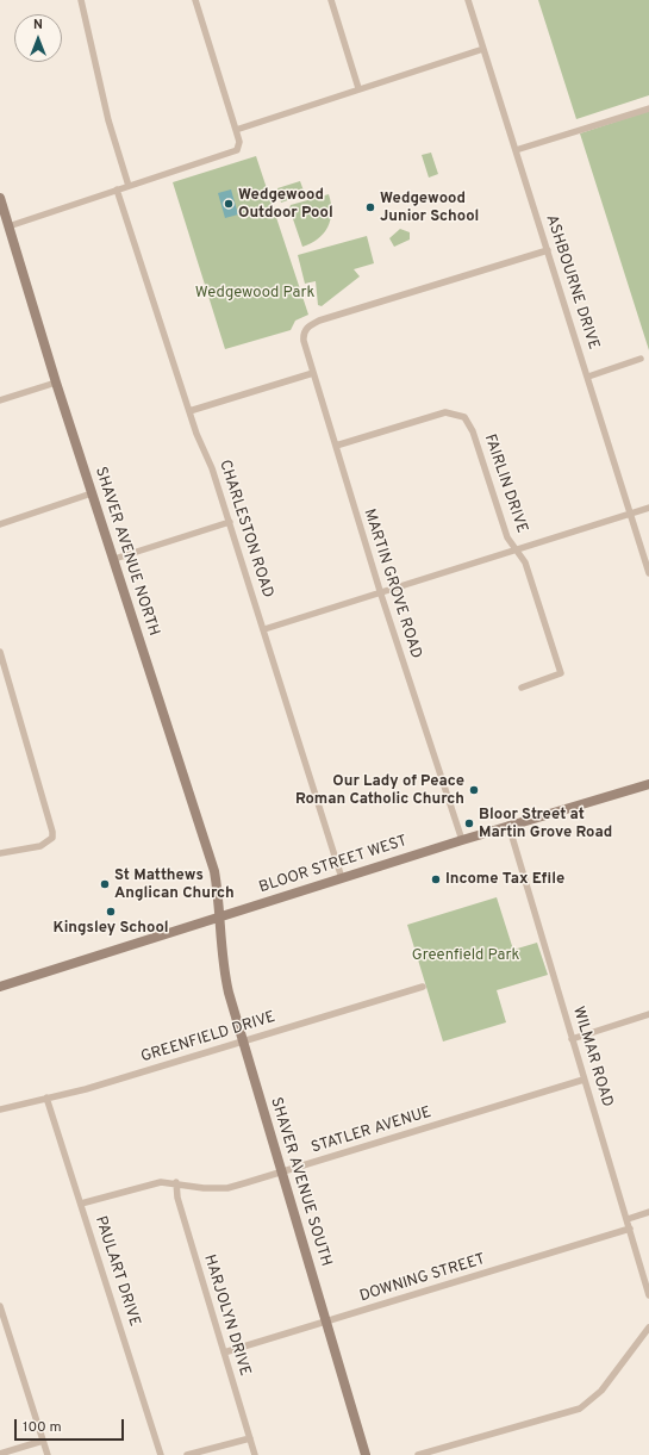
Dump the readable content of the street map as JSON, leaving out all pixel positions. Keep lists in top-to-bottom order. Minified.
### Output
{"streets":{"street":["ASHBOURNE DRIVE","FAIRLIN DRIVE","CHARLESTON ROAD","SHAVER AVENUE NORTH","MARTIN GROVE ROAD","BLOOR STREET WEST","GREENFIELD DRIVE","WILMAR ROAD","STATLER AVENUE","SHAVER AVENUE SOUTH","PAULART DRIVE","DOWNING STREET","HARJOLYN DRIVE"]},"crossings":[["ASHBOURNE DRIVE","MARTIN GROVE ROAD"],["FAIRLIN DRIVE","MARTIN GROVE ROAD"],["CHARLESTON ROAD","BLOOR STREET WEST"],["SHAVER AVENUE NORTH","BLOOR STREET WEST"],["SHAVER AVENUE NORTH","SHAVER AVENUE SOUTH"],["MARTIN GROVE ROAD","BLOOR STREET WEST"],["BLOOR STREET WEST","WILMAR ROAD"],["BLOOR STREET WEST","SHAVER AVENUE SOUTH"],["GREENFIELD DRIVE","SHAVER AVENUE SOUTH"],["GREENFIELD DRIVE","PAULART DRIVE"],["WILMAR ROAD","STATLER AVENUE"],["WILMAR ROAD","DOWNING STREET"],["STATLER AVENUE","SHAVER AVENUE SOUTH"],["STATLER AVENUE","PAULART DRIVE"],["STATLER AVENUE","HARJOLYN DRIVE"],["SHAVER AVENUE SOUTH","DOWNING STREET"],["DOWNING STREET","HARJOLYN DRIVE"]],"parks":["Wedgewood Park","Greenfield Park"],"places":["Wedgewood Outdoor Pool","Wedgewood Junior School","Our Lady of Peace Roman Catholic Church","Bloor Street at Martin Grove Road","Income Tax Efile","St Matthews Anglican Church","Kingsley School"],"scale_bar":"100 m","north":"top"}
